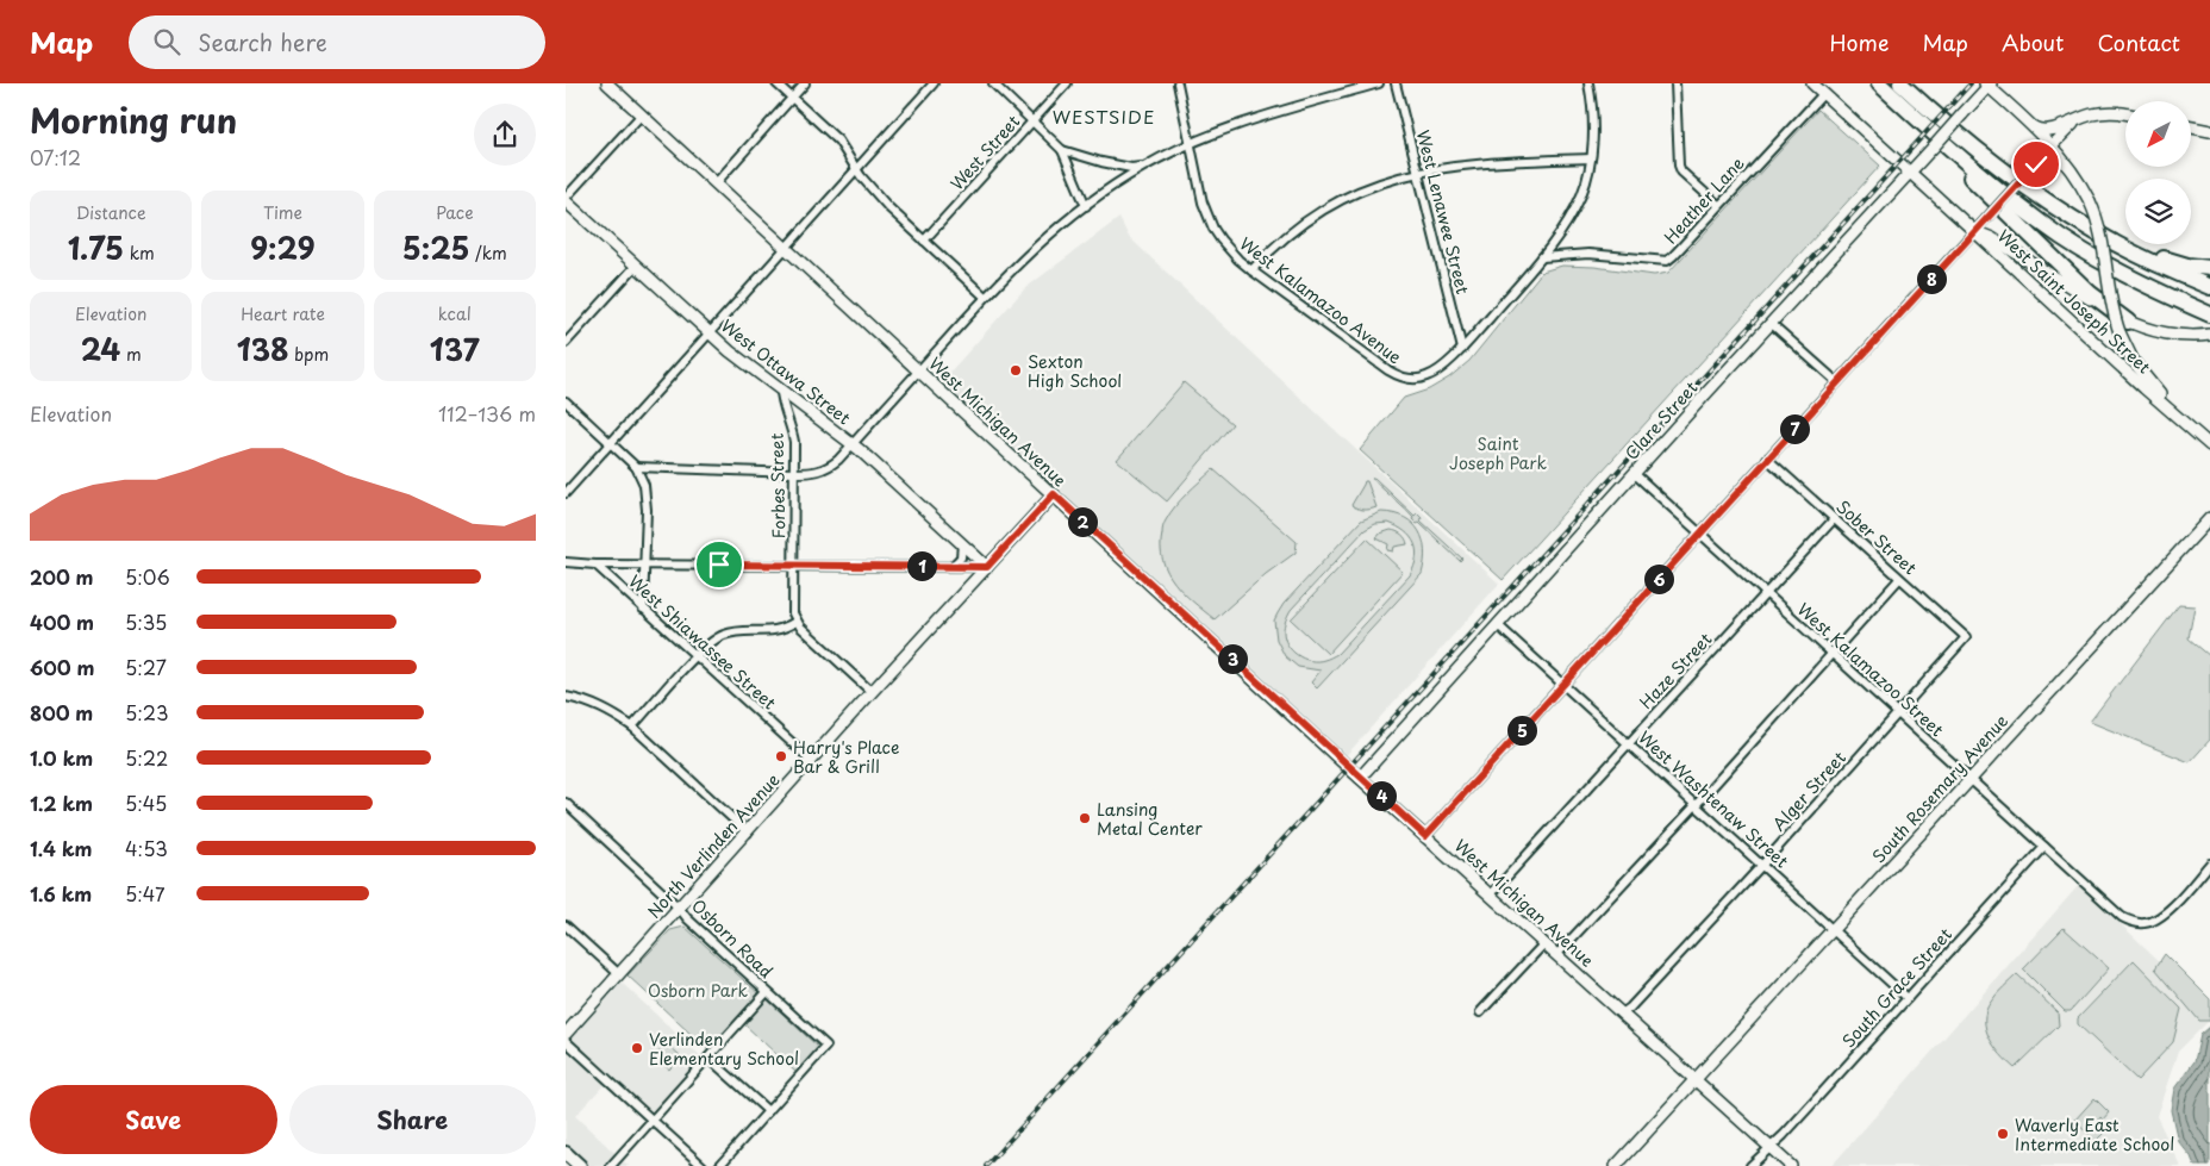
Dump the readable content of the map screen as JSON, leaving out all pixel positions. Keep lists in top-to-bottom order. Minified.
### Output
{"streets":{"street":["West Street","Heather Lane","West Lenawee Street","West Kalamazoo Avenue","West Saint Joseph Street","West Ottawa Street","Clare Street","West Michigan Avenue","Forbes Street","Sober Street","West Shiawassee Street","West Kalamazoo Street","Haze Street","South Rosemary Avenue","Alger Street","West Washtenaw Street","North Verlinden Avenue","Osborn Road","South Grace Street"]},"crossings":[["Heather Lane","West Kalamazoo Avenue"],["Heather Lane","West Saint Joseph Street"],["West Lenawee Street","West Kalamazoo Avenue"],["West Saint Joseph Street","Clare Street"],["West Ottawa Street","Forbes Street"],["West Ottawa Street","North Verlinden Avenue"],["Clare Street","West Michigan Avenue"],["Clare Street","West Kalamazoo Street"],["Clare Street","West Washtenaw Street"],["West Michigan Avenue","Haze Street"],["West Michigan Avenue","South Rosemary Avenue"],["West Michigan Avenue","Alger Street"],["West Michigan Avenue","North Verlinden Avenue"],["West Michigan Avenue","South Grace Street"],["Sober Street","Haze Street"],["Sober Street","Alger Street"],["West Shiawassee Street","North Verlinden Avenue"],["West Kalamazoo Street","Haze Street"],["West Kalamazoo Street","South Rosemary Avenue"],["West Kalamazoo Street","Alger Street"],["West Kalamazoo Street","South Grace Street"],["Haze Street","West Washtenaw Street"],["South Rosemary Avenue","West Washtenaw Street"],["Alger Street","West Washtenaw Street"],["West Washtenaw Street","South Grace Street"],["North Verlinden Avenue","Osborn Road"]],"districts":["WESTSIDE"],"parks":["Saint Joseph Park","Osborn Park"],"places":["Sexton High School","Harry's Place Bar & Grill","Lansing Metal Center","Verlinden Elementary School","Waverly East Intermediate School"],"north":"bottom left","page":{"header":"Map","search":"Search here","nav":["Home","Map","About","Contact"],"heading":["Morning run","07:12"],"stats":[["Distance","1.75 km"],["Time","9:29"],["Pace","5:25 /km"],["Elevation","24 m"],["Heart rate","138 bpm"],["kcal","137"]],"pins":["8","7","2","1","6","3","5","4"],"chart":["Elevation","112–136 m"],"list":[{"name":"200 m","note":"5:06"},{"name":"400 m","note":"5:35"},{"name":"600 m","note":"5:27"},{"name":"800 m","note":"5:23"},{"name":"1.0 km","note":"5:22"},{"name":"1.2 km","note":"5:45"},{"name":"1.4 km","note":"4:53"},{"name":"1.6 km","note":"5:47"}],"buttons":["Save","Share"]}}
